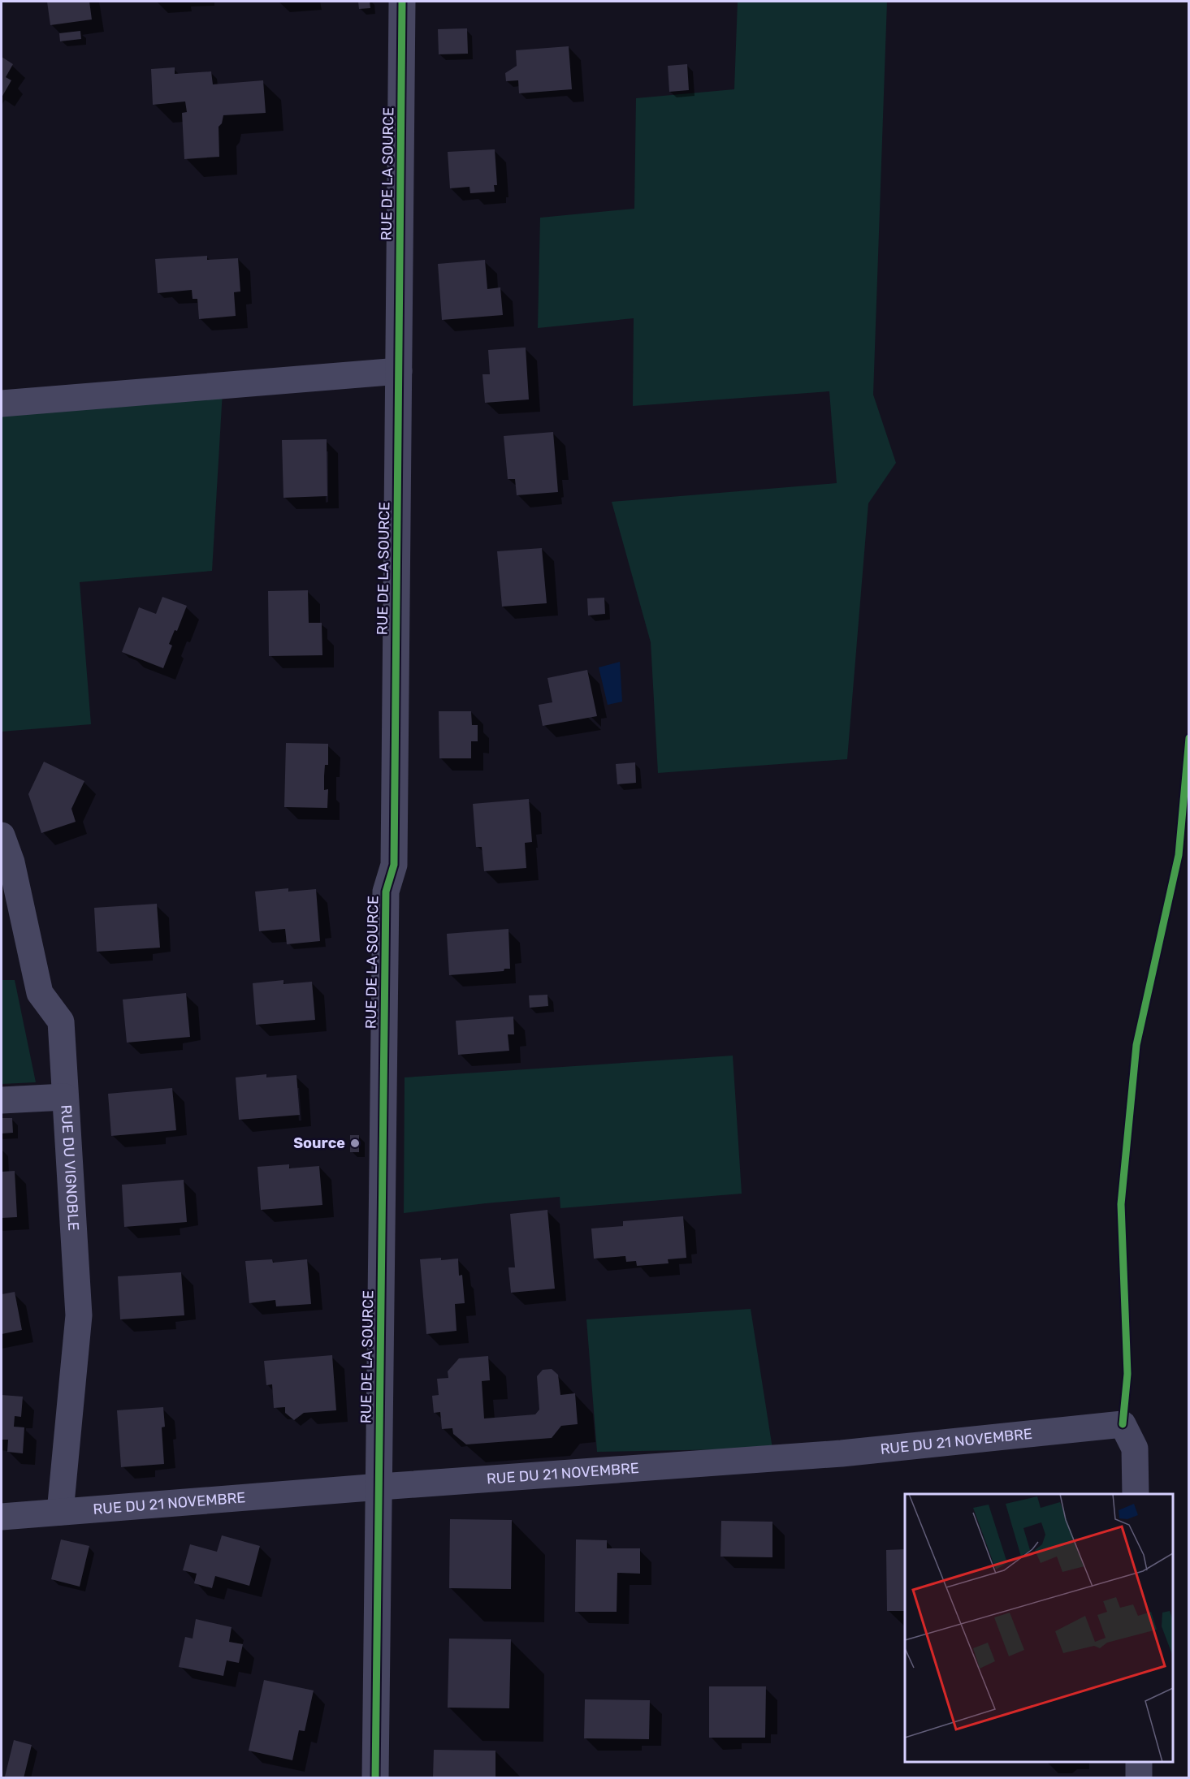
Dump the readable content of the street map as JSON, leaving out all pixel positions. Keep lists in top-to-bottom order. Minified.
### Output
{"streets":{"street":["RUE DE LA SOURCE","RUE DU VIGNOBLE","RUE DU 21 NOVEMBRE"]},"crossings":[["RUE DE LA SOURCE","RUE DU 21 NOVEMBRE"],["RUE DU VIGNOBLE","RUE DU 21 NOVEMBRE"]],"places":["Source"]}
